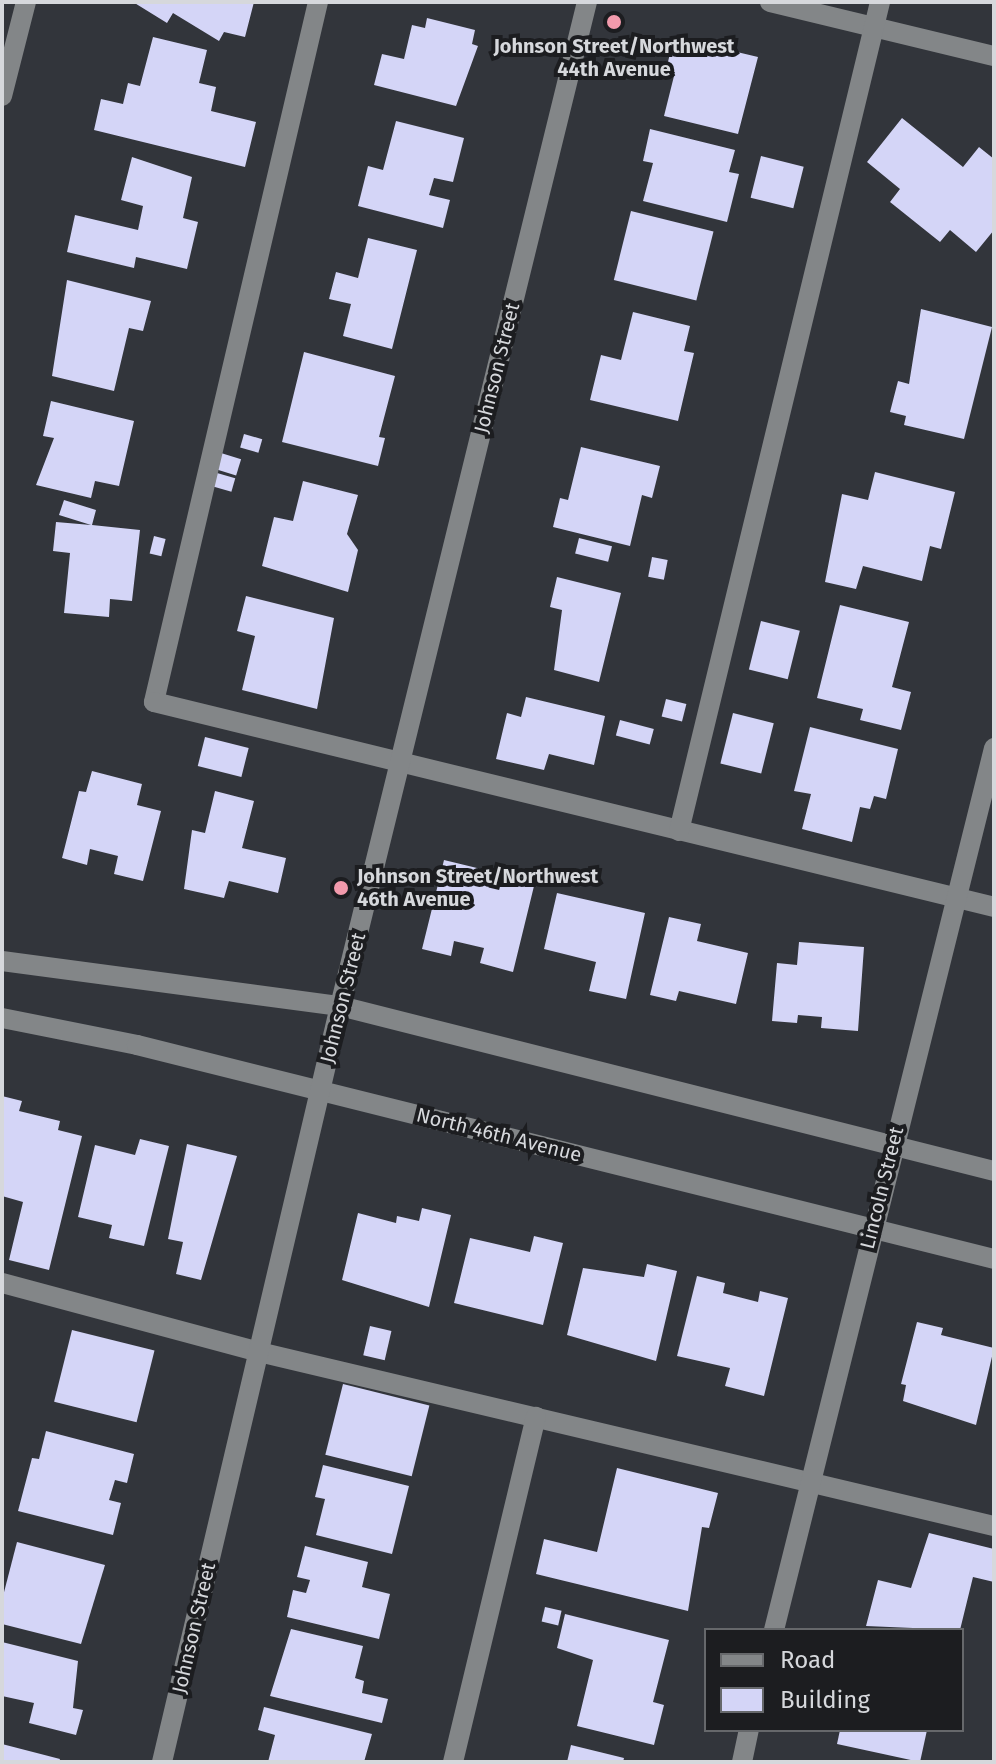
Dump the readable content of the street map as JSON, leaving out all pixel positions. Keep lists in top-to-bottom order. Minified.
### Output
{"streets":{"street":["Johnson Street","North 46th Avenue","Lincoln Street"]},"crossings":[["Johnson Street","North 46th Avenue"],["North 46th Avenue","Lincoln Street"]],"places":["Johnson Street/Northwest 44th Avenue","Johnson Street/Northwest 46th Avenue"],"legend":["Road","Building"]}
